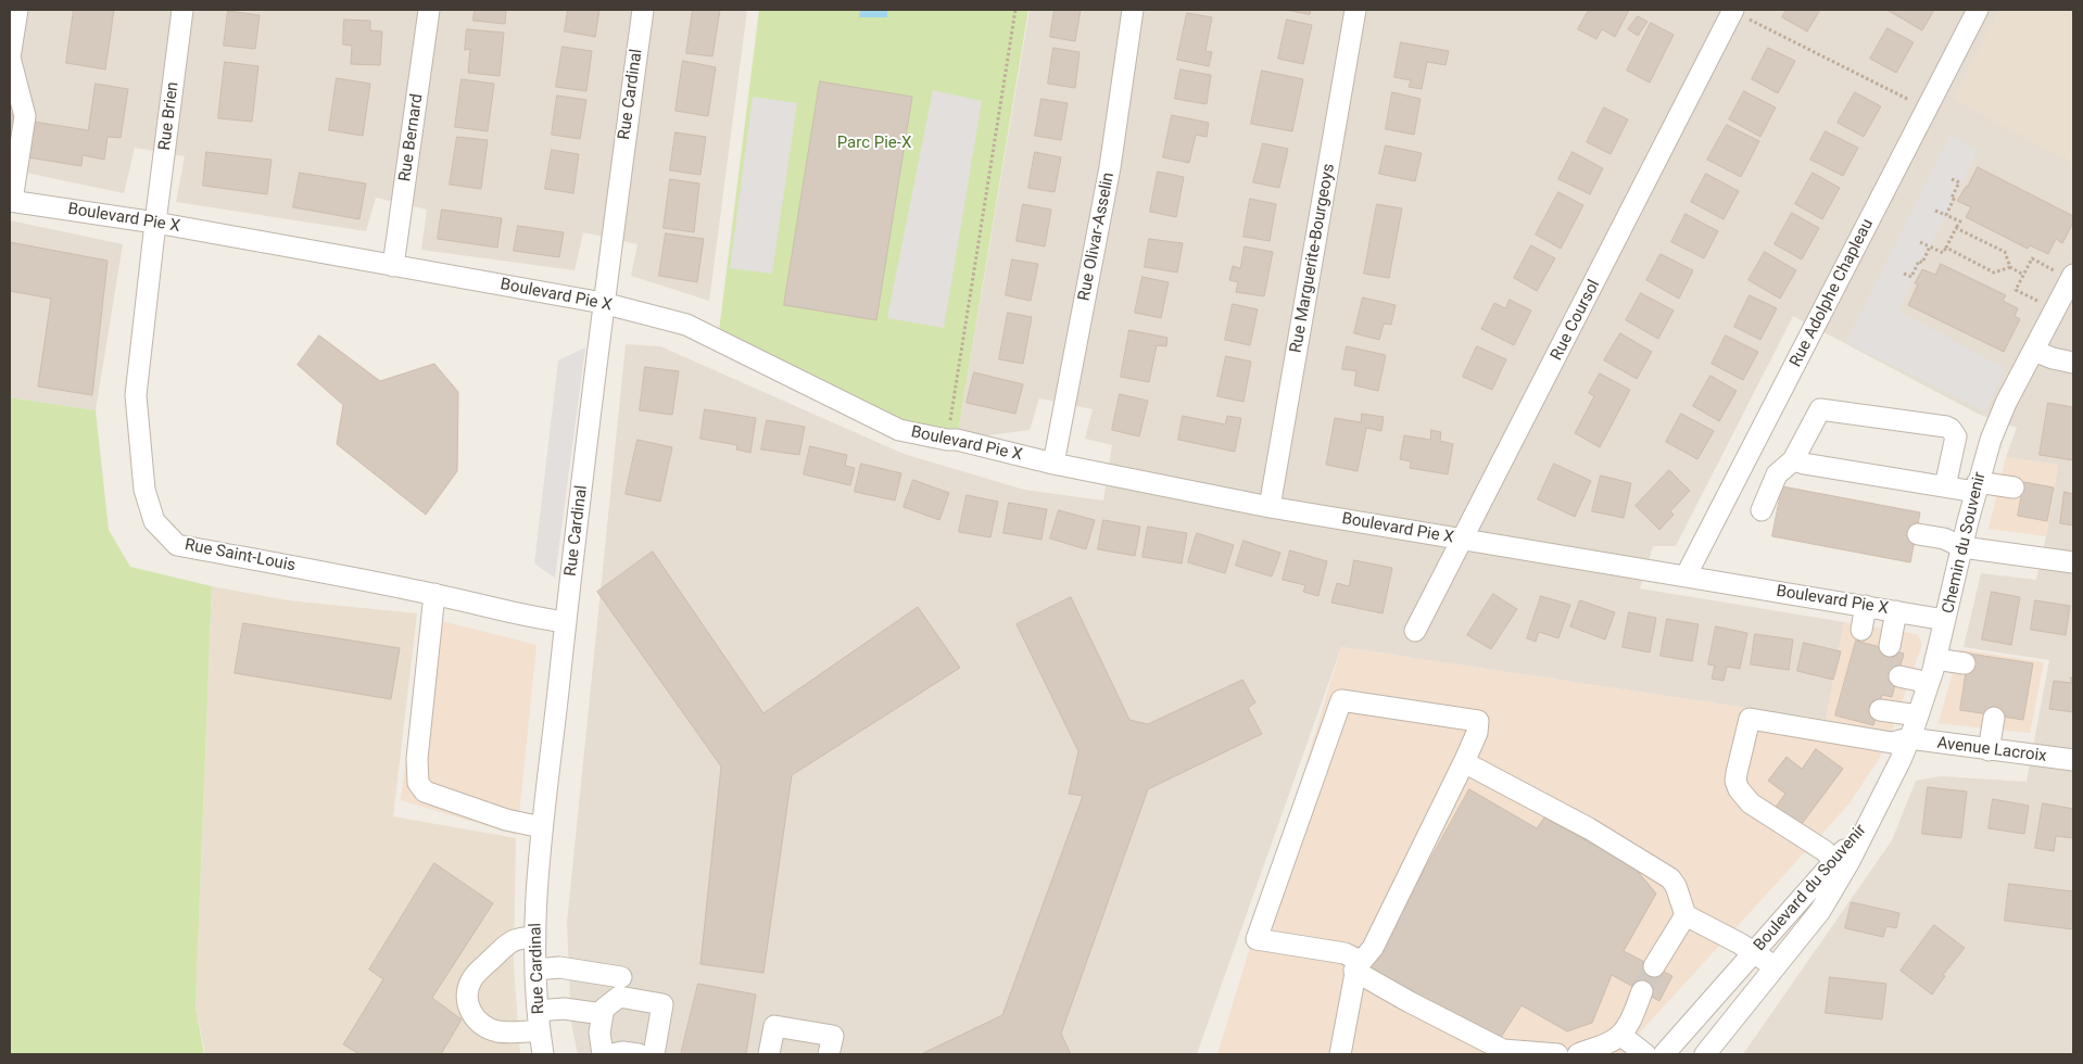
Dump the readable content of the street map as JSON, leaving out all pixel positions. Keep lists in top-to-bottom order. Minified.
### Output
{"streets":{"street":["Rue Cardinal","Rue Brien","Rue Bernard","Boulevard Pie X","Rue Olivar-Asselin","Rue Marguerite-Bourgeoys","Rue Adolphe Chapleau","Rue Coursol","Chemin du Souvenir","Rue Saint-Louis","Avenue Lacroix","Boulevard du Souvenir"]},"crossings":[["Rue Cardinal","Boulevard Pie X"],["Rue Cardinal","Rue Saint-Louis"],["Rue Brien","Boulevard Pie X"],["Rue Brien","Rue Saint-Louis"],["Rue Bernard","Boulevard Pie X"],["Boulevard Pie X","Rue Olivar-Asselin"],["Boulevard Pie X","Rue Marguerite-Bourgeoys"],["Boulevard Pie X","Rue Adolphe Chapleau"],["Boulevard Pie X","Rue Coursol"],["Boulevard Pie X","Chemin du Souvenir"],["Boulevard Pie X","Rue Saint-Louis"],["Chemin du Souvenir","Avenue Lacroix"],["Chemin du Souvenir","Boulevard du Souvenir"],["Avenue Lacroix","Boulevard du Souvenir"]],"parks":["Parc Pie-X"]}
